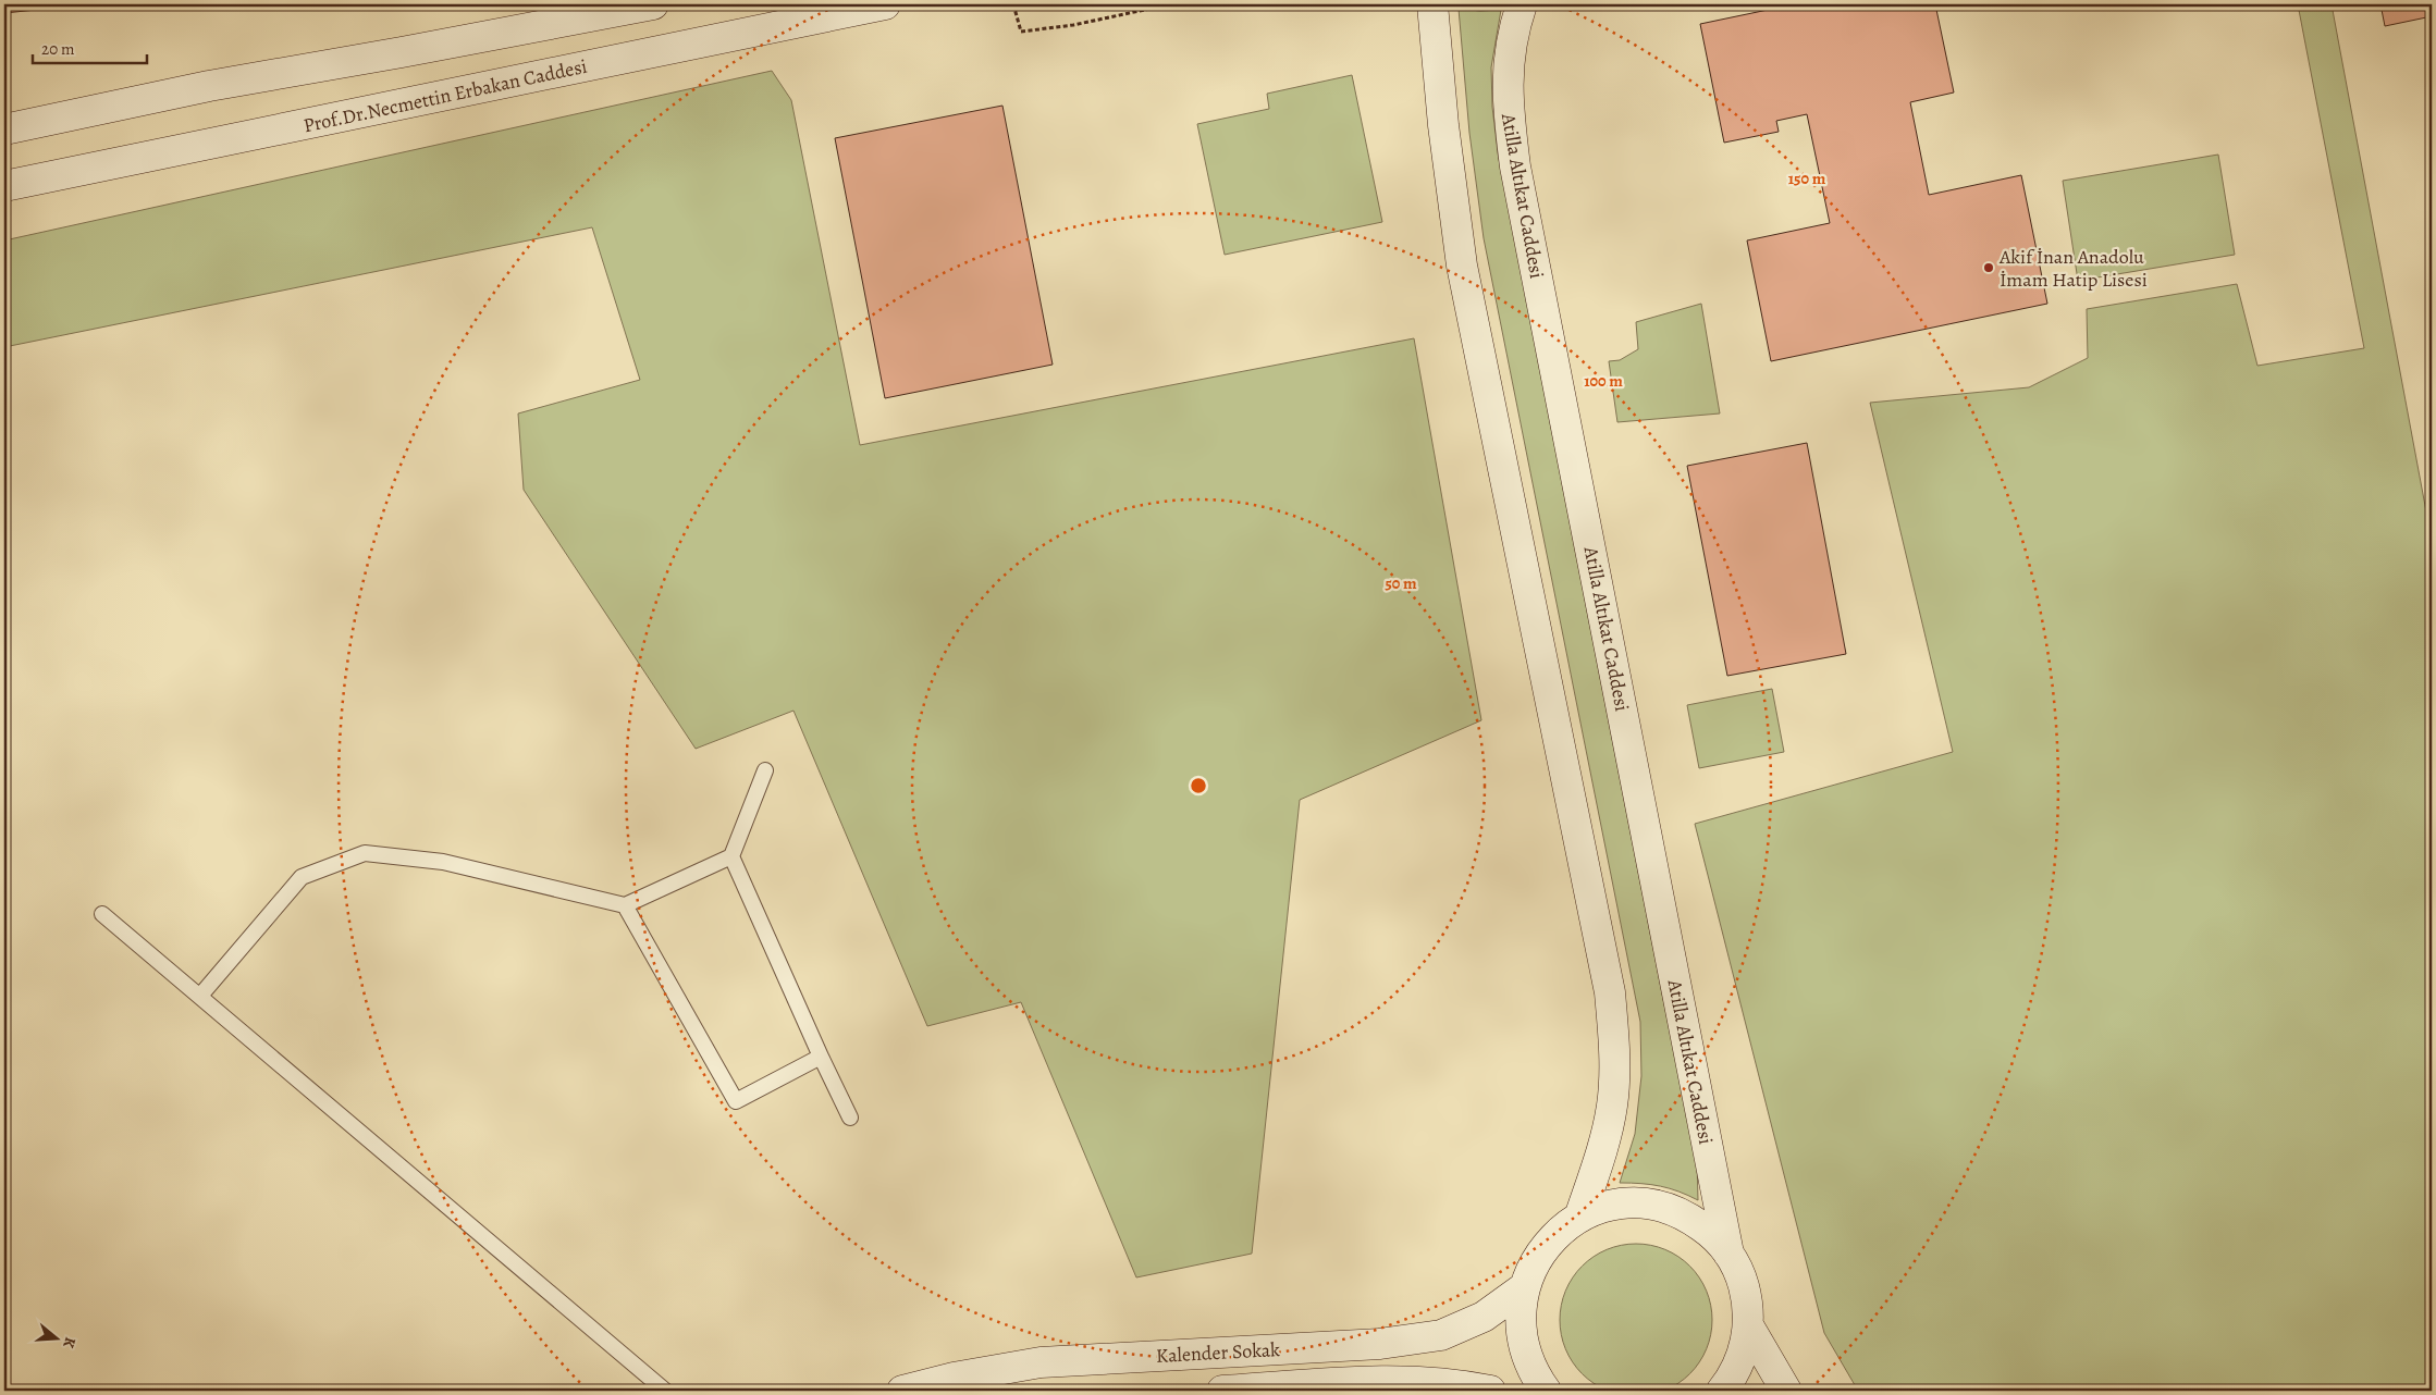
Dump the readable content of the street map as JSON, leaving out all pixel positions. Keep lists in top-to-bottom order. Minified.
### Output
{"streets":{"street":["Prof.Dr.Necmettin Erbakan Caddesi","Atilla Altıkat Caddesi","Kalender Sokak"]},"places":["Akif İnan Anadolu İmam Hatip Lisesi"],"scale_bar":"20 m","north":"right","rings":["150 m","100 m","50 m"]}
